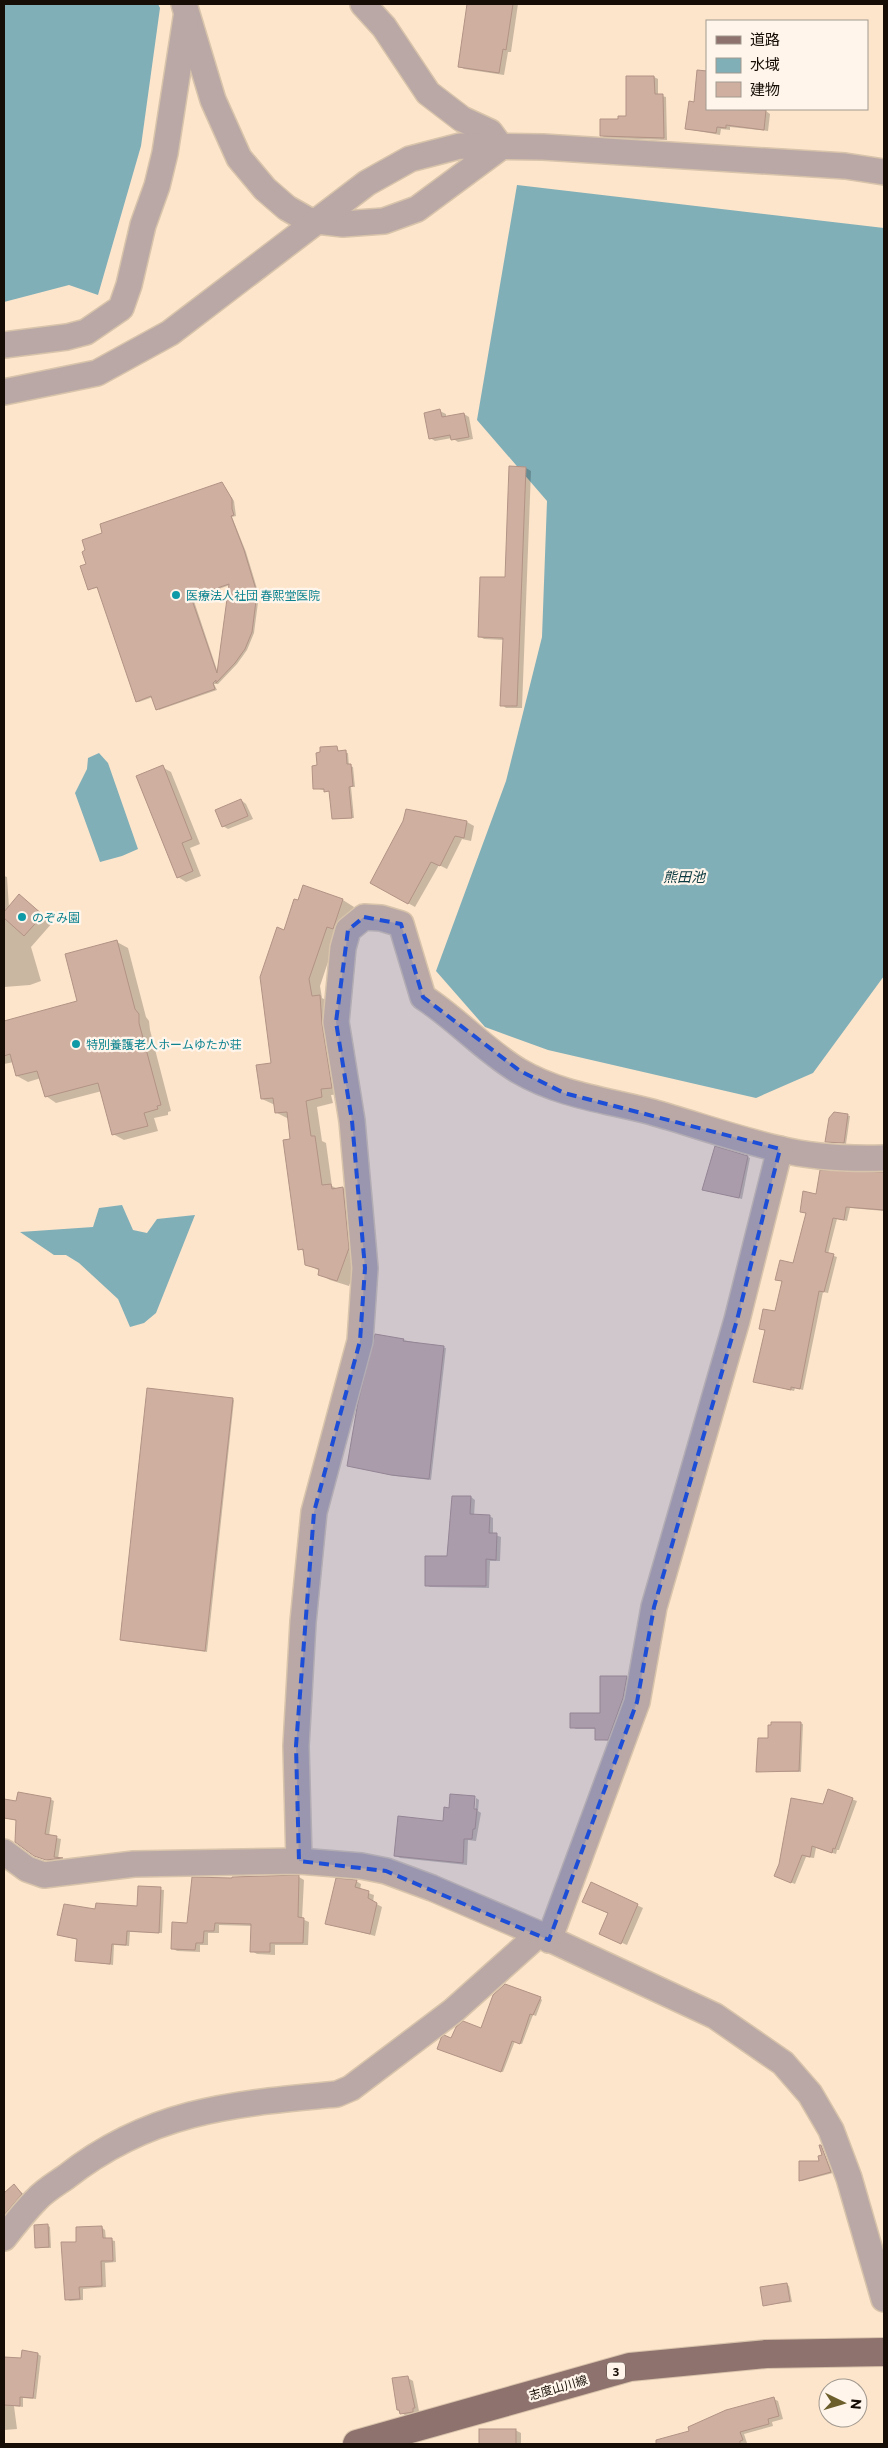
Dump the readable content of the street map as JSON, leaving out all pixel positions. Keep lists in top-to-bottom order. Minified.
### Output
{"streets":{"main road":["3","志度山川線"]},"water":["熊田池"],"places":["医療法人社団 春熙堂医院","のぞみ園","特別養護老人ホームゆたか荘"],"legend":["道路","水域","建物"],"north":"right"}
